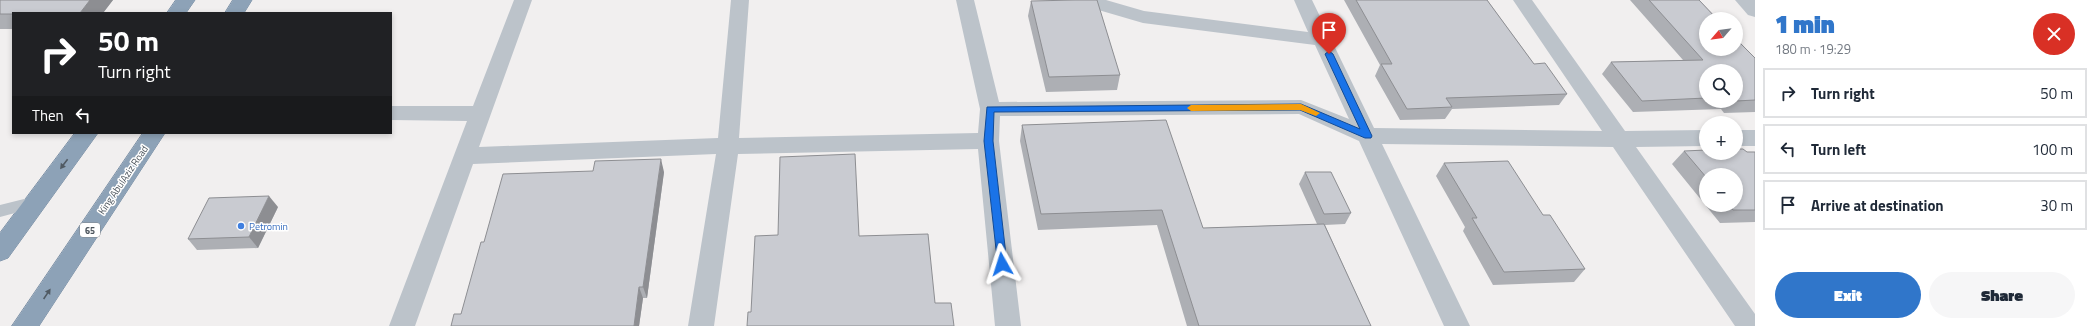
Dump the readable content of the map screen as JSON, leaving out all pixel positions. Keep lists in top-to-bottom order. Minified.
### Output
{"streets":{"highway":["King AbulAziz Road","65"]},"places":["Petromin"],"north":"bottom left","page":{"heading":["1 min","180 m · 19:29"],"map_buttons":["+","−"],"turn":["50 m","Turn right"],"list":[{"name":"Turn right","value":"50 m"},{"name":"Turn left","value":"100 m"},{"name":"Arrive at destination","value":"30 m"}],"then":"Then","buttons":["Exit","Share"]}}
